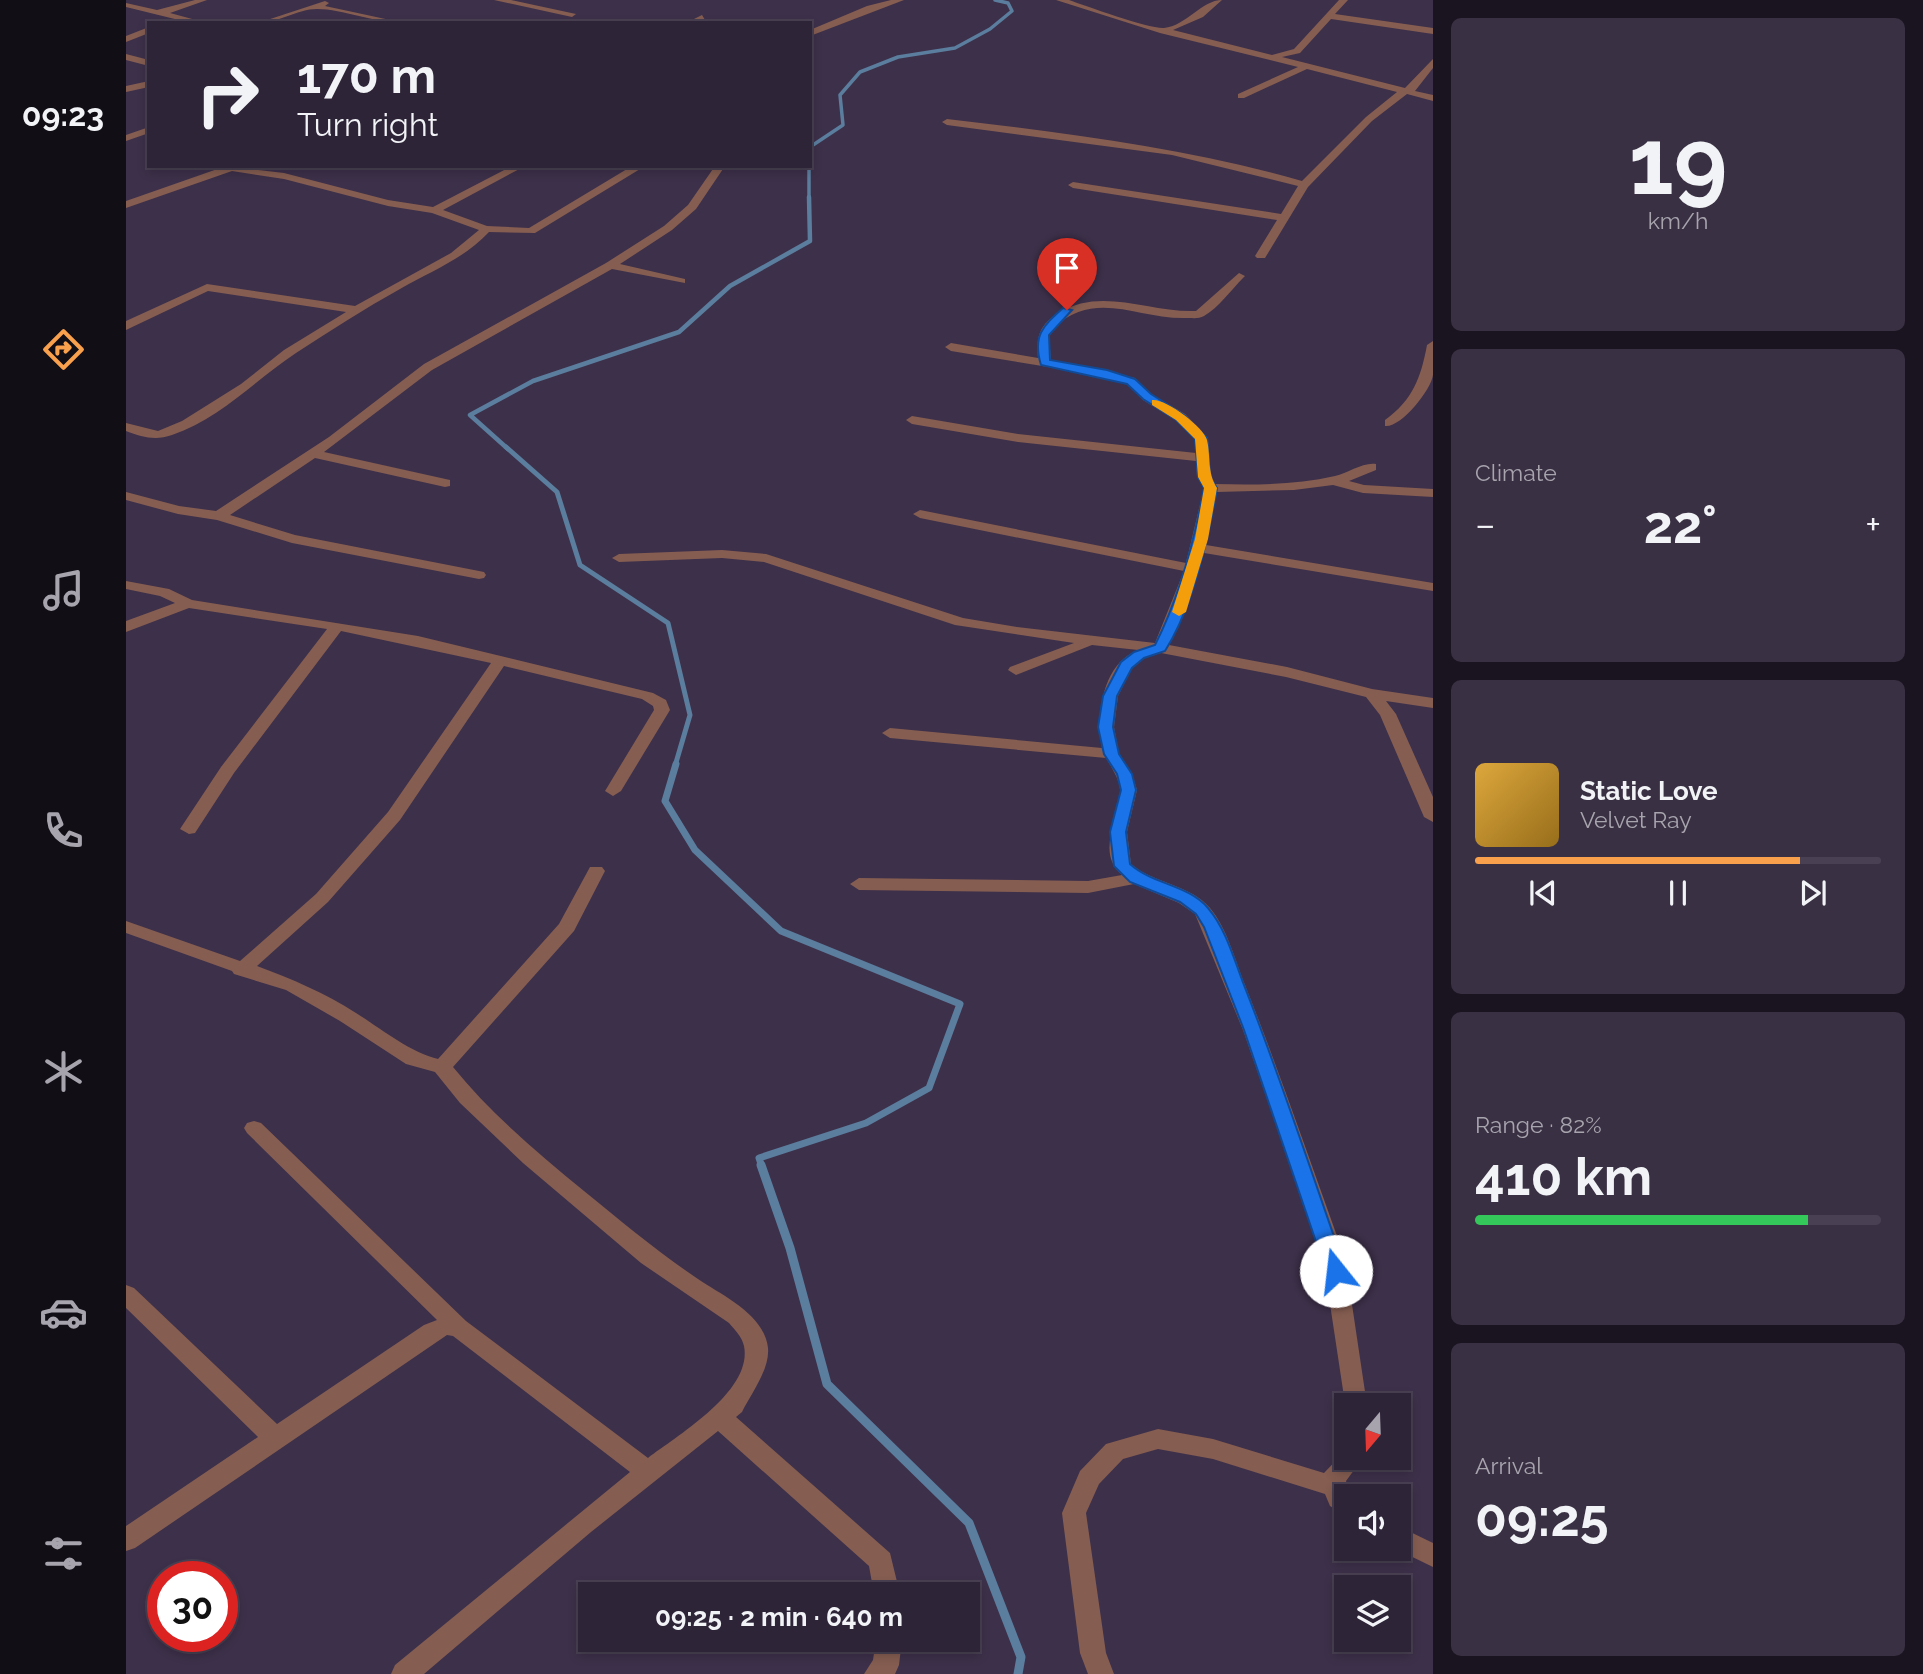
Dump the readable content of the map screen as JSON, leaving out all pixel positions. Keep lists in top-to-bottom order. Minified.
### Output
{"north":"bottom","page":{"tabs":"09:23","tile":[["19","km/h"],"Climate",["Range · 82%","410 km"],["Arrival","09:25"]],"turn":["170 m","Turn right"],"heat":["−","22°","+"],"song":["Static Love","Velvet Ray"],"limit":"30","trip":"09:25 · 2 min · 640 m"}}
